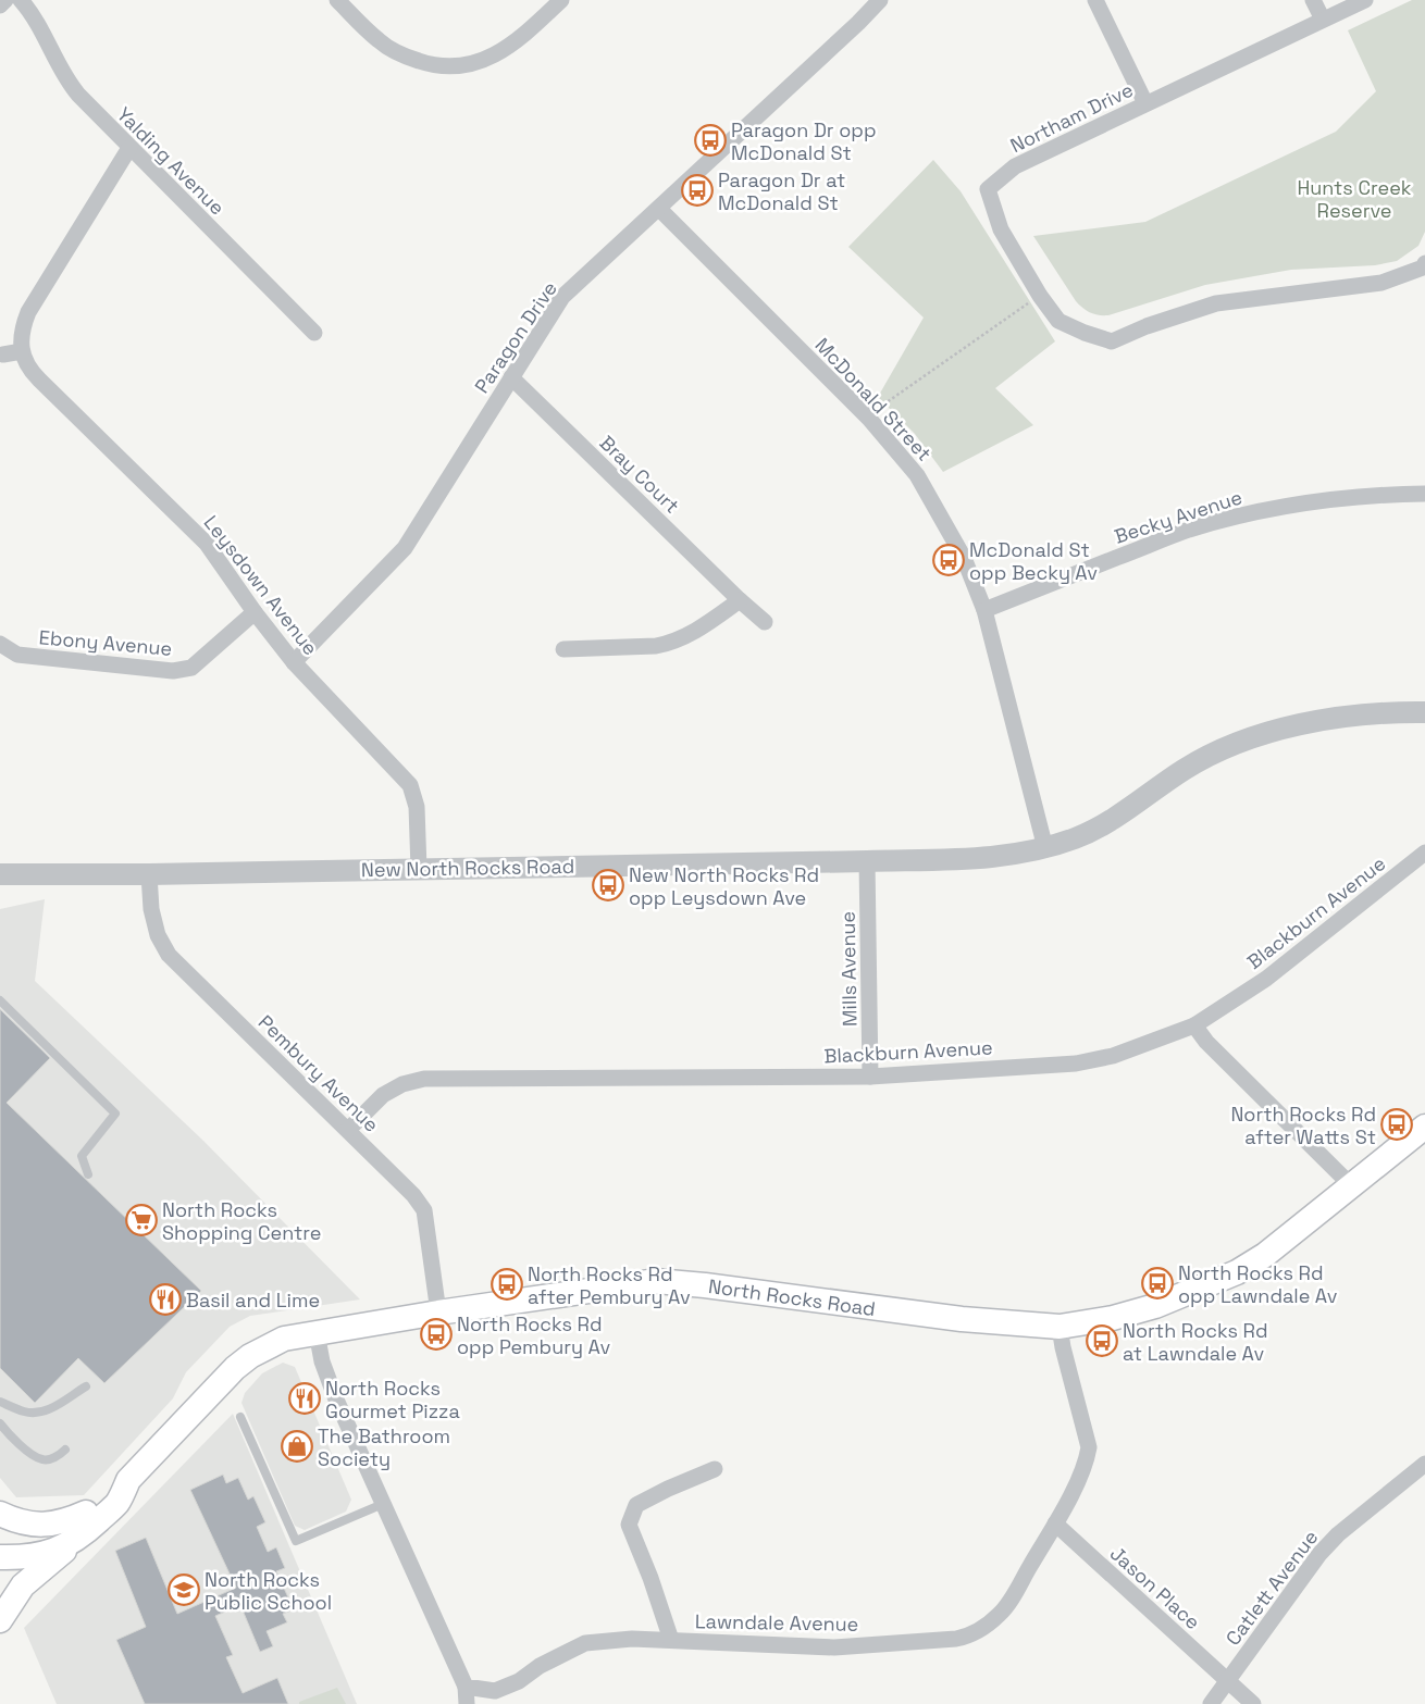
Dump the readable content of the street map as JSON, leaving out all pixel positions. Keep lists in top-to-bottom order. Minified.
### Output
{"streets":{"main road":["North Rocks Road"],"street":["Northam Drive","Yalding Avenue","Paragon Drive","McDonald Street","Bray Court","Becky Avenue","Leysdown Avenue","Ebony Avenue","New North Rocks Road","Blackburn Avenue","Mills Avenue","Pembury Avenue","Jason Place","Catlett Avenue","Lawndale Avenue"]},"crossings":[["Paragon Drive","McDonald Street"],["Paragon Drive","Bray Court"],["Paragon Drive","Leysdown Avenue"],["McDonald Street","Becky Avenue"],["McDonald Street","New North Rocks Road"],["Leysdown Avenue","Ebony Avenue"],["Leysdown Avenue","New North Rocks Road"],["New North Rocks Road","Mills Avenue"],["New North Rocks Road","Pembury Avenue"],["Blackburn Avenue","Mills Avenue"],["Blackburn Avenue","Pembury Avenue"],["Pembury Avenue","North Rocks Road"],["North Rocks Road","Lawndale Avenue"],["Jason Place","Catlett Avenue"],["Jason Place","Lawndale Avenue"]],"parks":["Hunts Creek Reserve"],"places":{"bus stop":["Paragon Dr opp McDonald St","Paragon Dr at McDonald St","McDonald St opp Becky Av","New North Rocks Rd opp Leysdown Ave","North Rocks Rd after Watts St","North Rocks Rd opp Lawndale Av","North Rocks Rd after Pembury Av","North Rocks Rd opp Pembury Av","North Rocks Rd at Lawndale Av"],"supermarket":["North Rocks Shopping Centre"],"restaurant":["Basil and Lime","North Rocks Gourmet Pizza"],"shop":["The Bathroom Society"],"school or university":["North Rocks Public School"]}}
